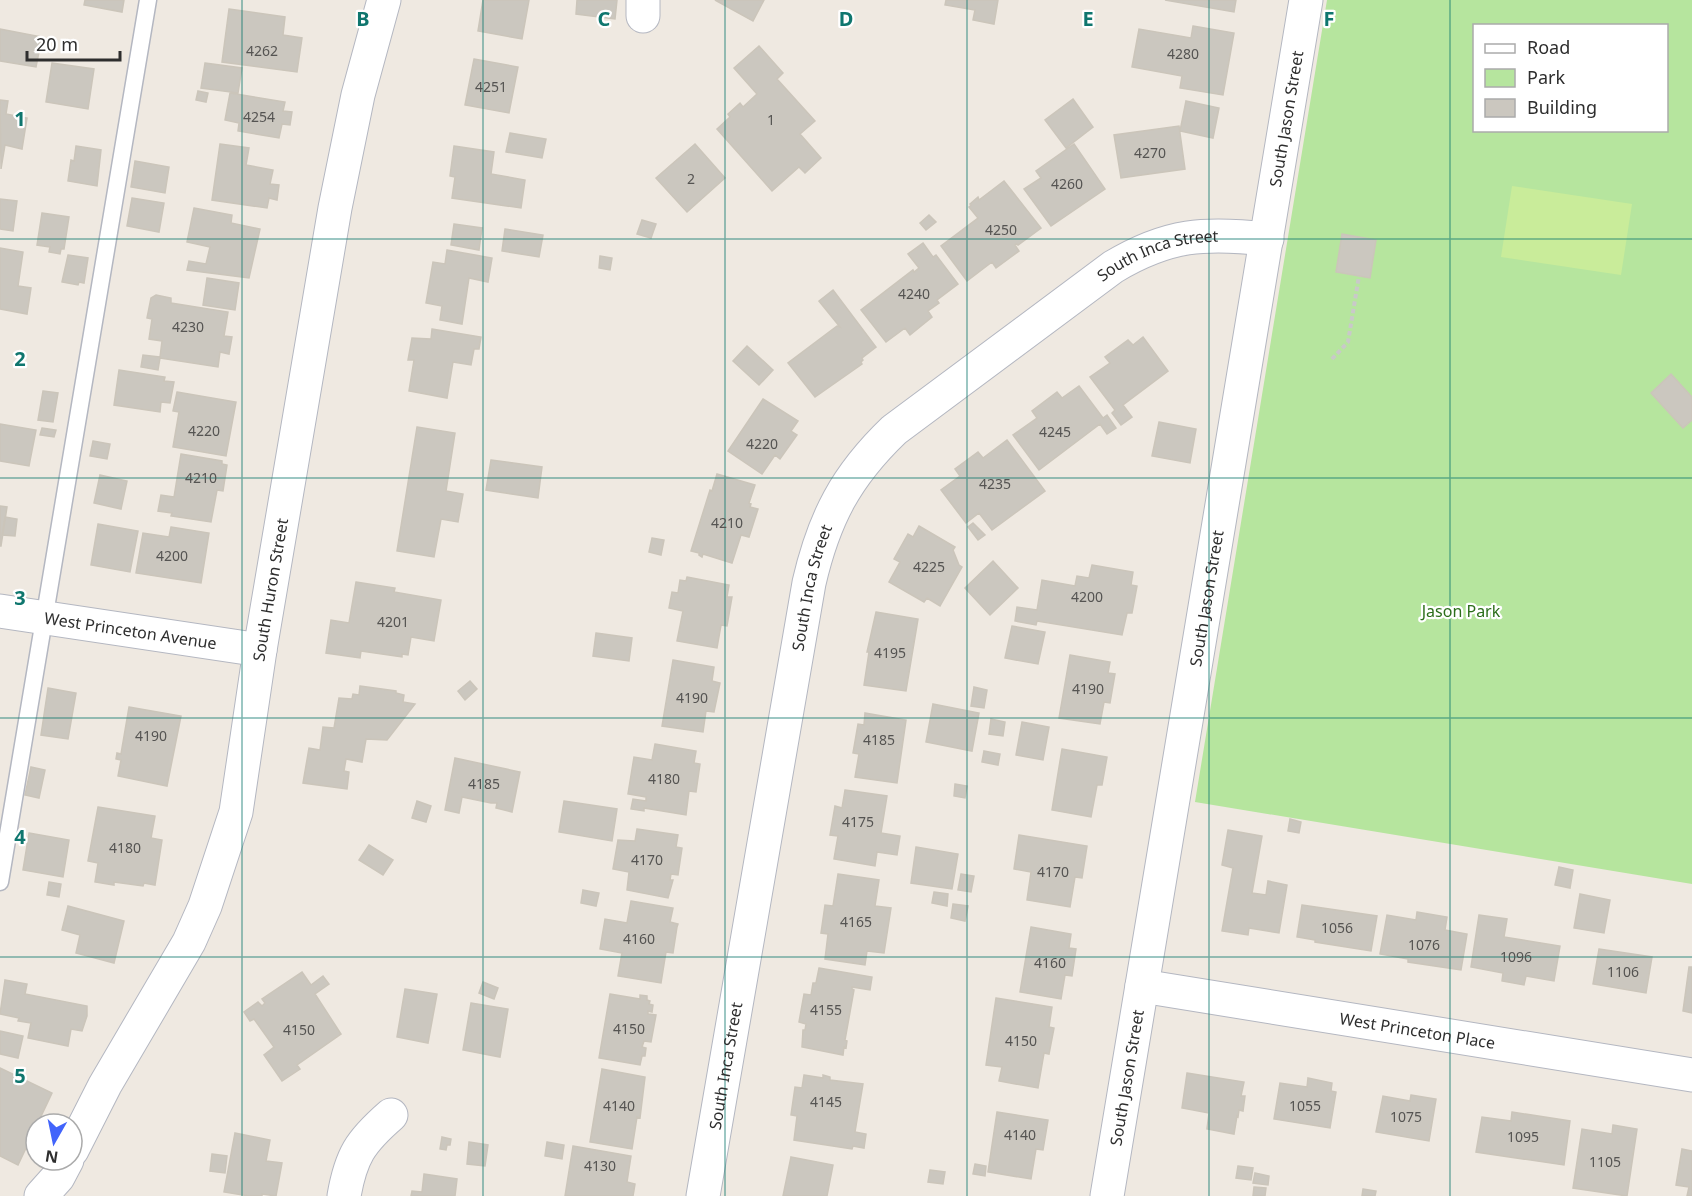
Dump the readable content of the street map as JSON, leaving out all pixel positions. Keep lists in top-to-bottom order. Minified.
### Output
{"streets":{"street":["South Jason Street","South Inca Street","South Huron Street","West Princeton Avenue","West Princeton Place"]},"crossings":[["South Jason Street","South Inca Street"],["South Jason Street","West Princeton Place"],["South Huron Street","West Princeton Avenue"]],"parks":["Jason Park"],"house_numbers":["4262","4280","4251","4254","1","4270","2","4260","4250","4240","4230","4220","4245","4220","4210","4235","4210","4200","4225","4200","4201","4195","4190","4190","4190","4185","4180","4185","4175","4180","4170","4170","4165","1056","4160","1076","1096","4160","1106","4155","4150","4150","4150","4145","4140","1055","1075","4140","1095","1105","4130"],"legend":["Road","Park","Building"],"scale_bar":"20 m","north":"bottom","grid":{"columns":["B","C","D","E","F"],"rows":["1","2","3","4","5"]}}
